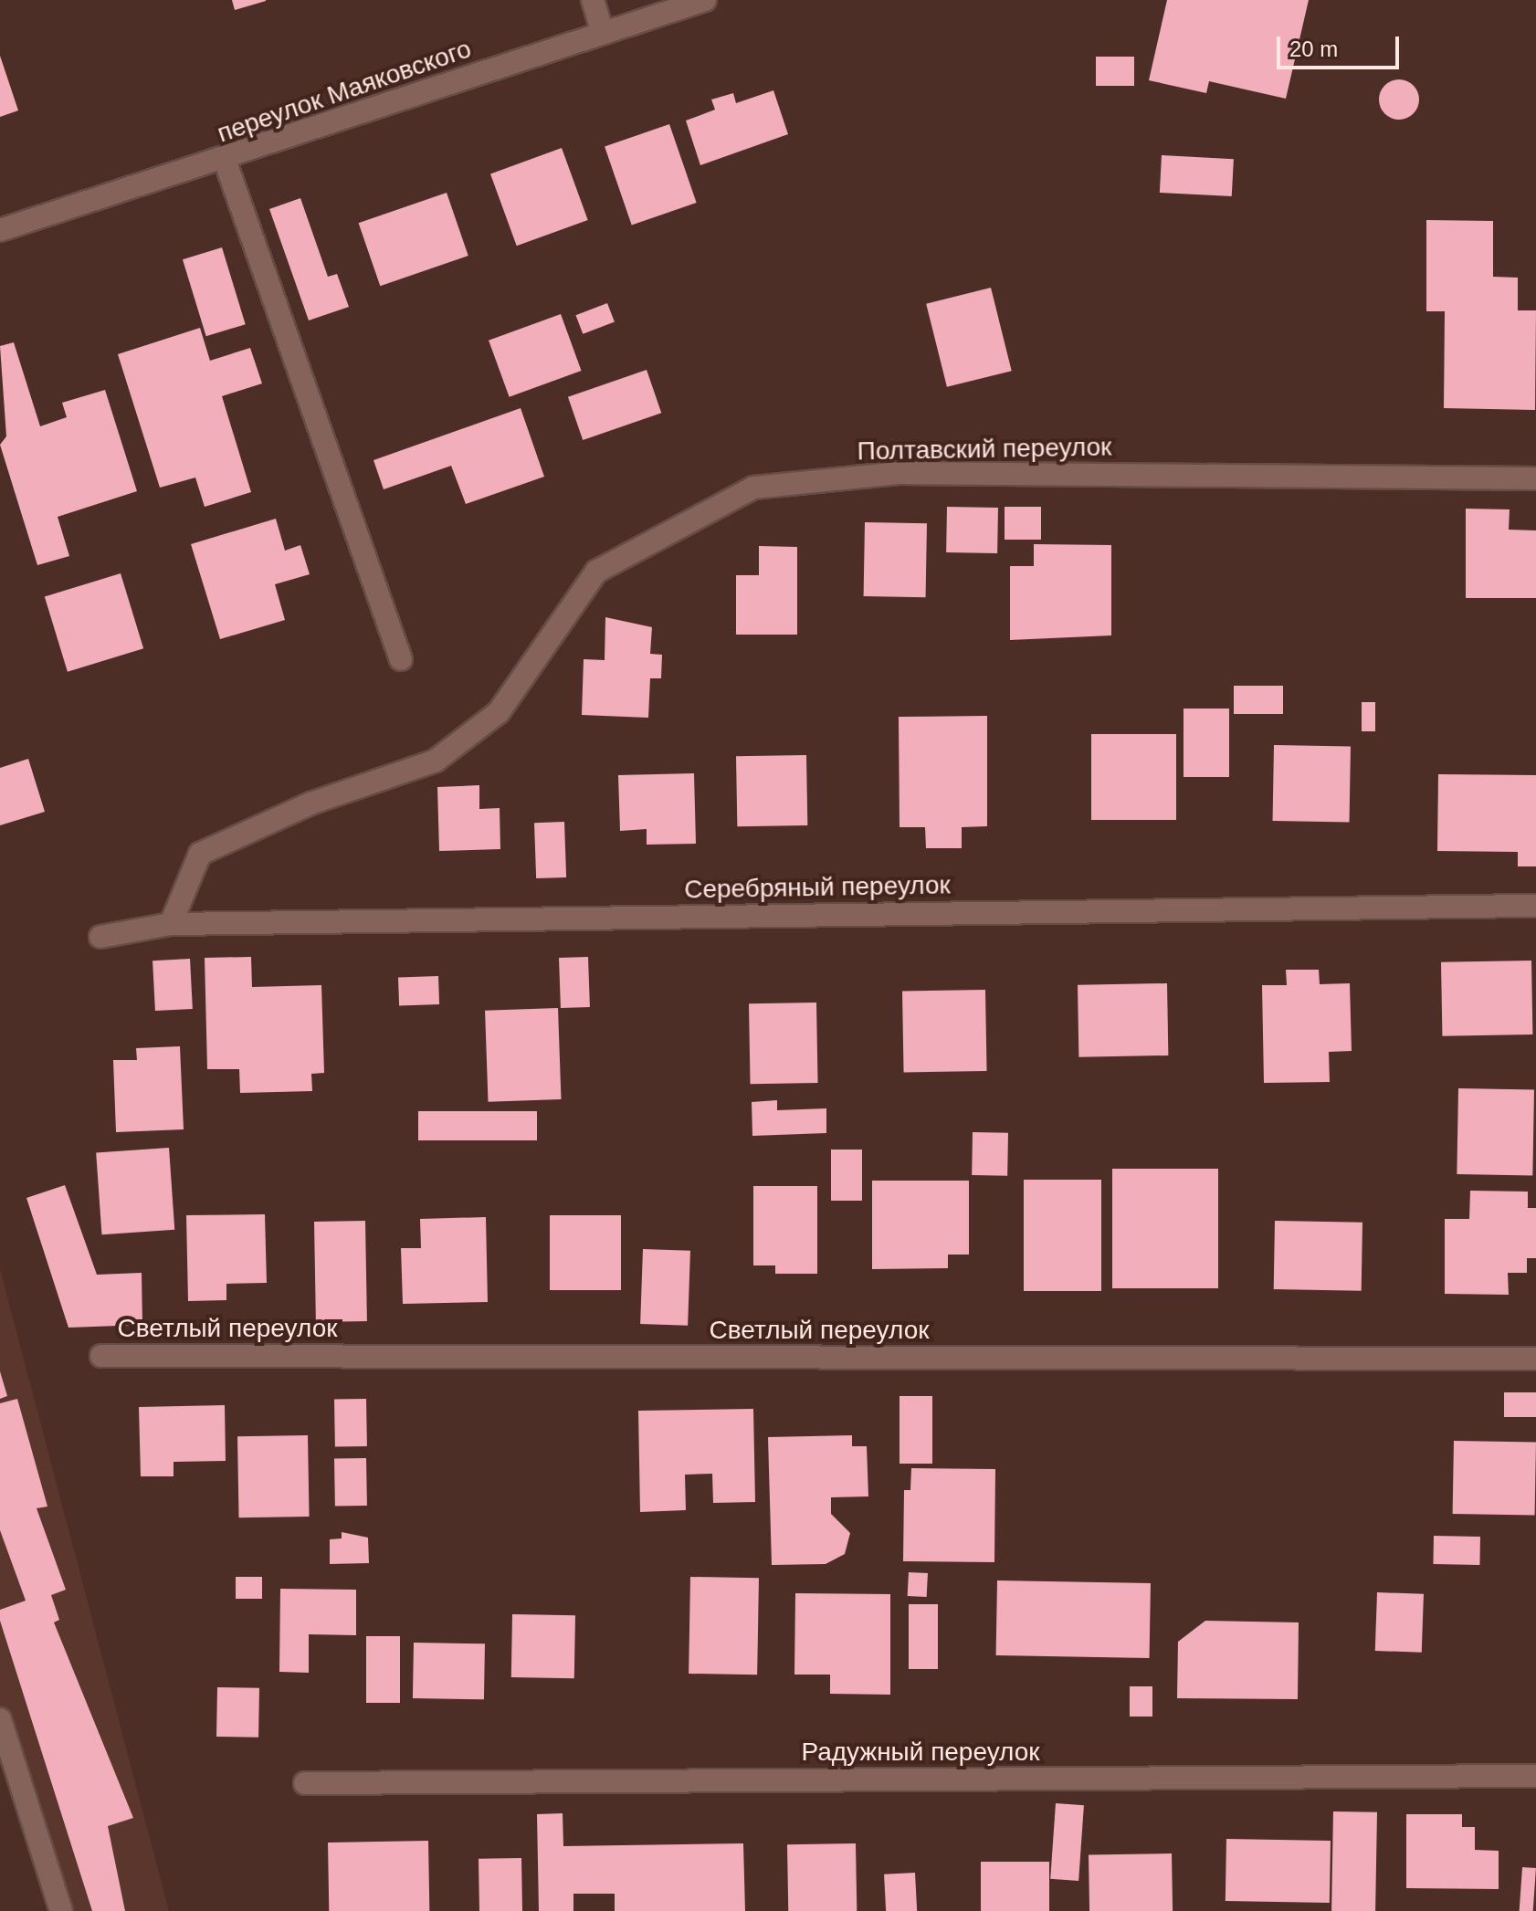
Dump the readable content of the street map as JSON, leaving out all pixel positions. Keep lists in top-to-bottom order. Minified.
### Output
{"streets":{"street":["переулок Маяковского","Полтавский переулок","Серебряный переулок","Светлый переулок","Радужный переулок"]},"crossings":[["Полтавский переулок","Серебряный переулок"]],"scale_bar":"20 m"}
